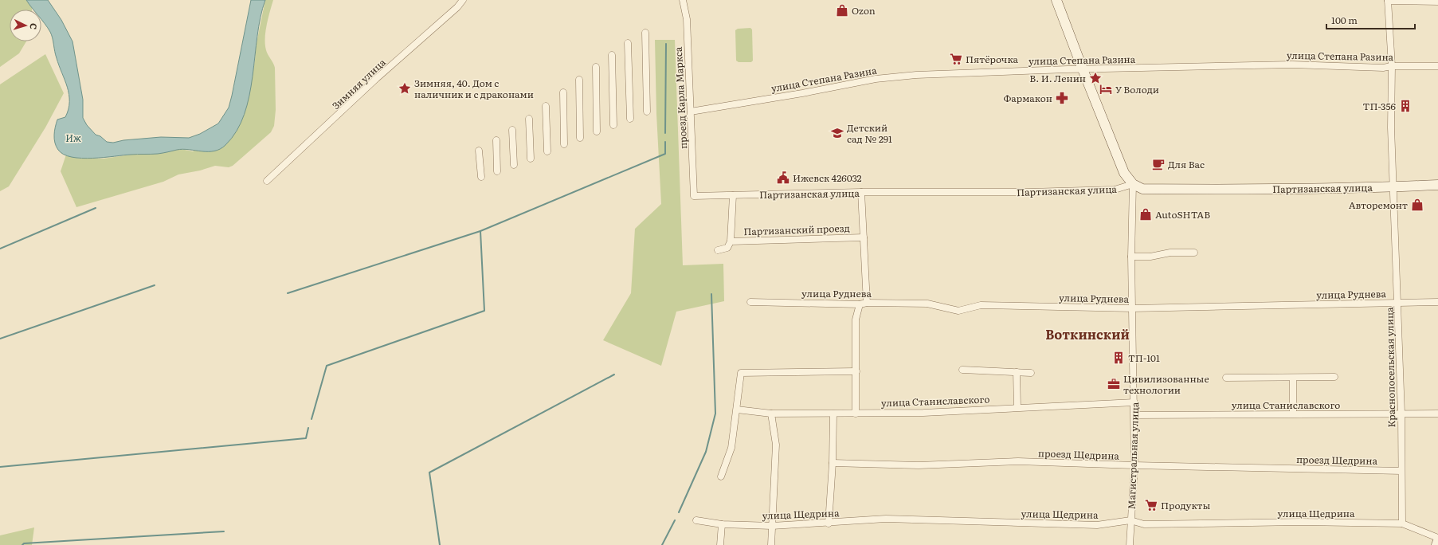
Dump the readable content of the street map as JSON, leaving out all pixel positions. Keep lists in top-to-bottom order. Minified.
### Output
{"streets":{"street":["улица Степана Разина","Зимняя улица","проезд Карла Маркса","Партизанская улица","Партизанский проезд","улица Руднева","Краснопосельская улица","улица Станиславского","проезд Щедрина","Магистральная улица","улица Щедрина"]},"crossings":[["улица Степана Разина","проезд Карла Маркса"],["улица Степана Разина","Краснопосельская улица"],["проезд Карла Маркса","Партизанская улица"],["Партизанская улица","Партизанский проезд"],["Партизанская улица","Краснопосельская улица"],["Партизанская улица","Магистральная улица"],["Партизанский проезд","улица Руднева"],["улица Руднева","Краснопосельская улица"],["улица Руднева","Магистральная улица"],["Краснопосельская улица","улица Станиславского"],["Краснопосельская улица","проезд Щедрина"],["Краснопосельская улица","улица Щедрина"],["улица Станиславского","Магистральная улица"],["проезд Щедрина","Магистральная улица"],["Магистральная улица","улица Щедрина"]],"districts":["Воткинский"],"water":["Иж"],"places":{"shop":["Ozon","Авторемонт","AutoSHTAB"],"supermarket":["Пятёрочка","Продукты"],"place":["В. И. Ленин","Зимняя, 40. Дом с наличник и с драконами"],"hotel":["У Володи"],"pharmacy":["Фармакон"],"building":["ТП-356","ТП-101"],"school or university":["Детский сад № 291"],"cafe":["Для Вас"],"public building":["Ижевск 426032"],"office":["Цивилизованные технологии"]},"scale_bar":"100 m","north":"right"}
